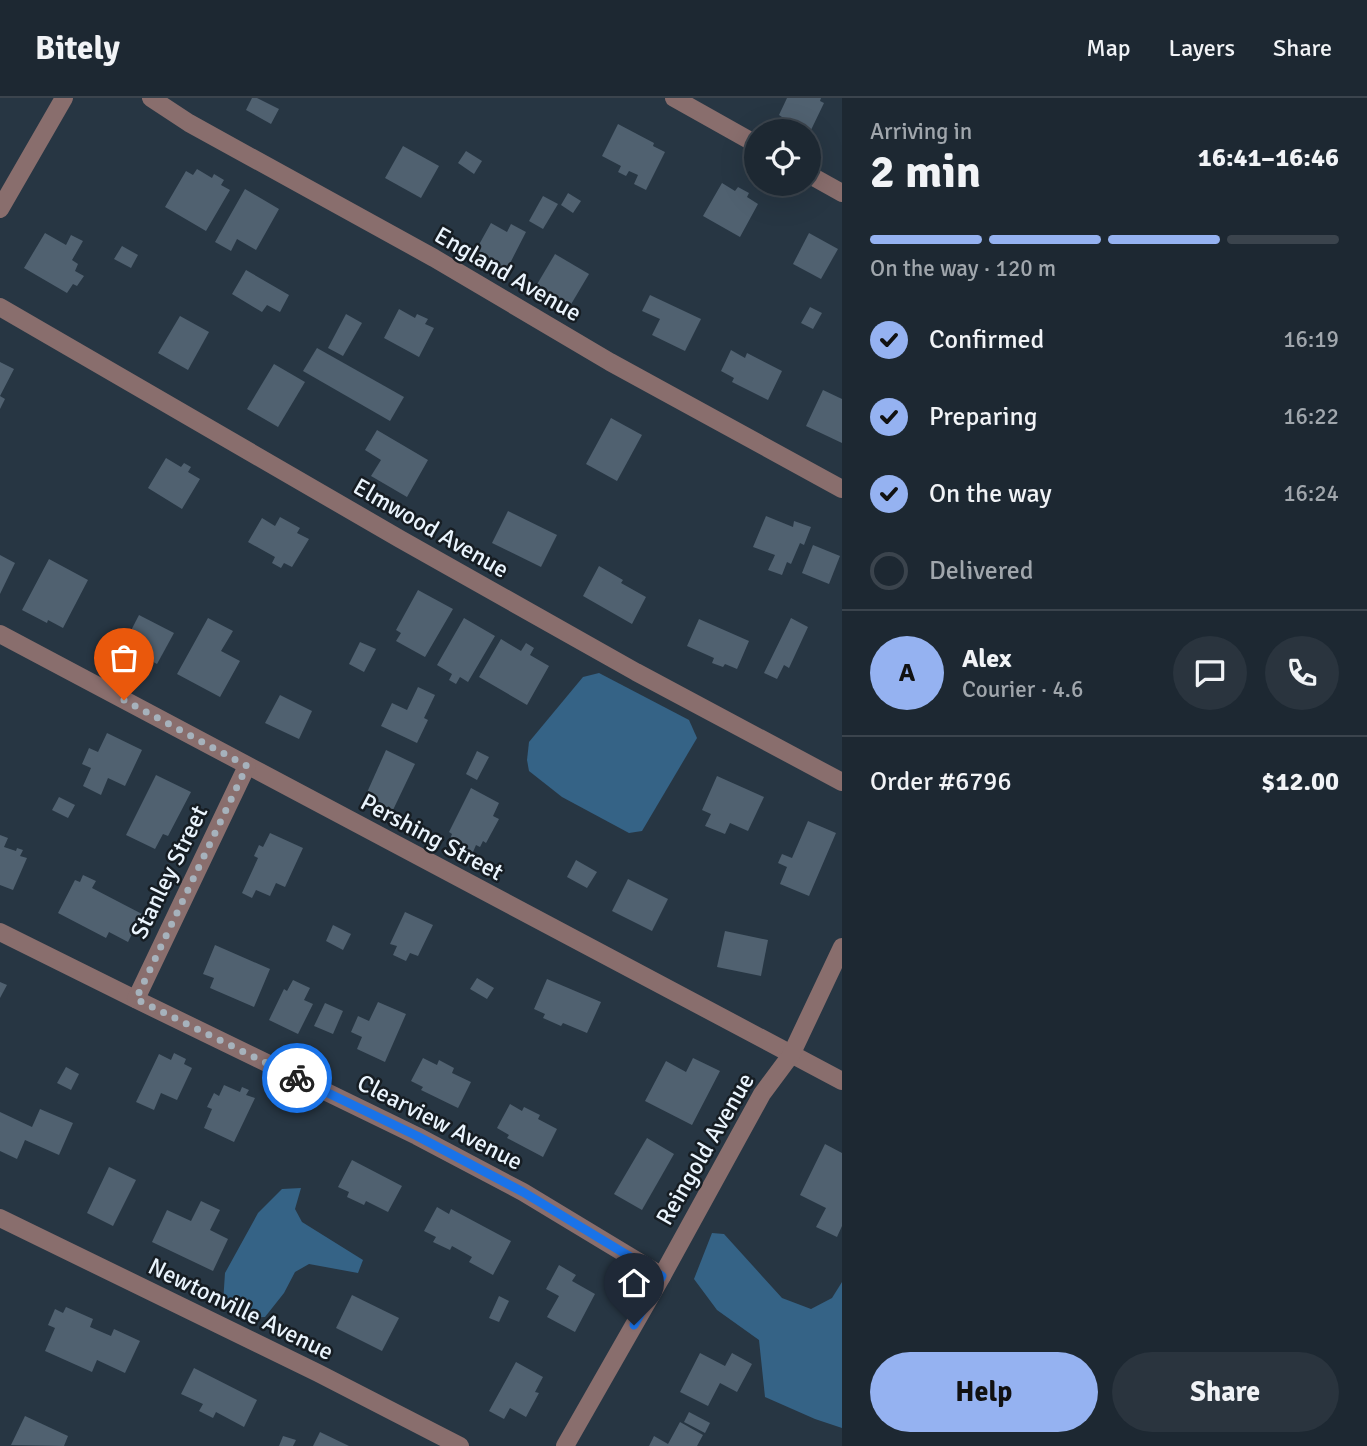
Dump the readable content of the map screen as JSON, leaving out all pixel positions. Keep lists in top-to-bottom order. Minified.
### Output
{"streets":{"street":["England Avenue","Elmwood Avenue","Pershing Street","Stanley Street","Clearview Avenue","Reingold Avenue","Newtonville Avenue"]},"crossings":[["Pershing Street","Stanley Street"],["Pershing Street","Reingold Avenue"],["Stanley Street","Clearview Avenue"],["Clearview Avenue","Reingold Avenue"]],"page":{"header":"Bitely","nav":["Map","Layers","Share"],"heading":["2 min","Arriving in","16:41–16:46"],"panel":["Alex","Courier · 4.6","Order #6796","$12.00"],"bar":"On the way · 120 m","list":[["Confirmed","16:19"],["Preparing","16:22"],["On the way","16:24"],"Delivered"],"round":"A","buttons":["Help","Share"]}}
